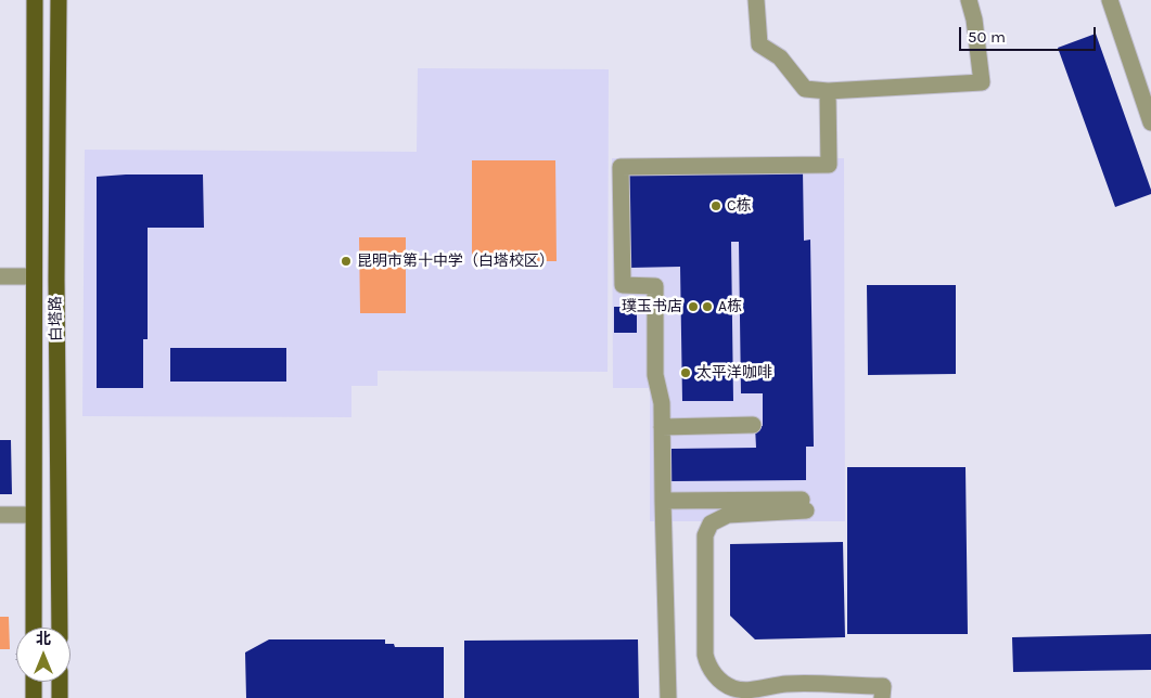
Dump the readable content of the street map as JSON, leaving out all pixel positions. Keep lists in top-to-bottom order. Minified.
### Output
{"streets":{"main road":["白塔路"]},"places":["C栋","昆明市第十中学（白塔校区）","璞玉书店","A栋","太平洋咖啡"],"scale_bar":"50 m","north":"top"}
